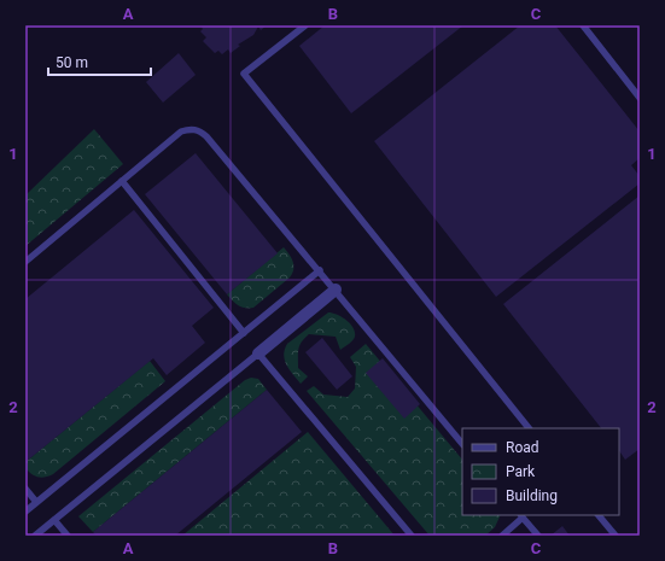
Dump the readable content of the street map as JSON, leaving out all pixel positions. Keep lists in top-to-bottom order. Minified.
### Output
{"legend":["Road","Park","Building"],"scale_bar":"50 m","grid":{"columns":["A","B","C"],"rows":["1","2"]}}
